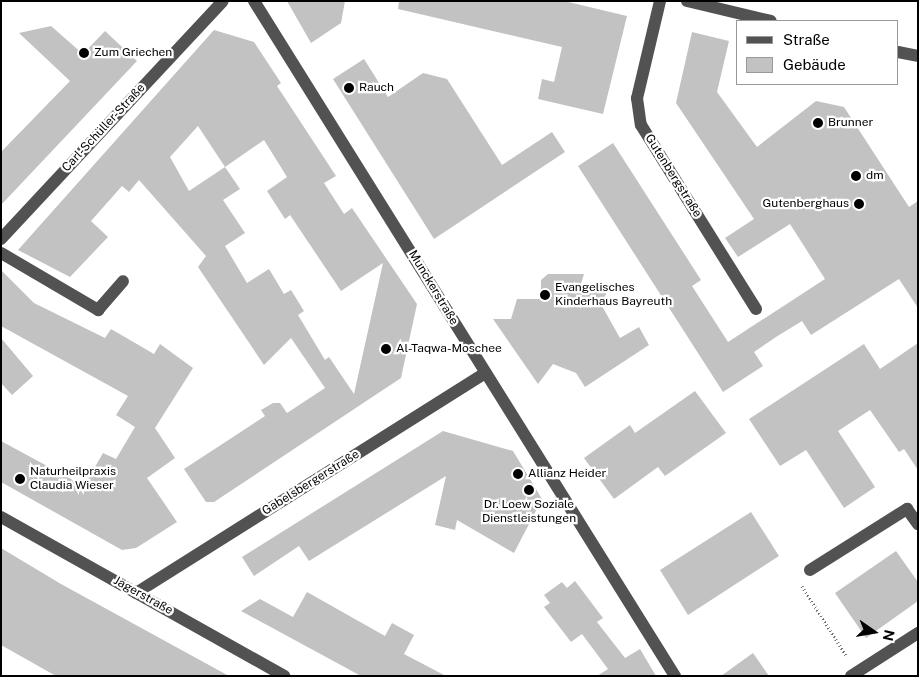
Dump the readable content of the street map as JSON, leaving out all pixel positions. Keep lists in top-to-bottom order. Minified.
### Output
{"streets":{"street":["Carl-Schüller-Straße","Gutenbergstraße","Munckerstraße","Gabelsbergerstraße","Jägerstraße"]},"crossings":[["Munckerstraße","Gabelsbergerstraße"],["Gabelsbergerstraße","Jägerstraße"]],"places":["Zum Griechen","Rauch","Brunner","dm","Gutenberghaus","Evangelisches Kinderhaus Bayreuth","Al-Taqwa-Moschee","Allianz Heider","Naturheilpraxis Claudia Wieser","Dr. Loew Soziale Dienstleistungen"],"legend":["Straße","Gebäude"],"north":"right"}
